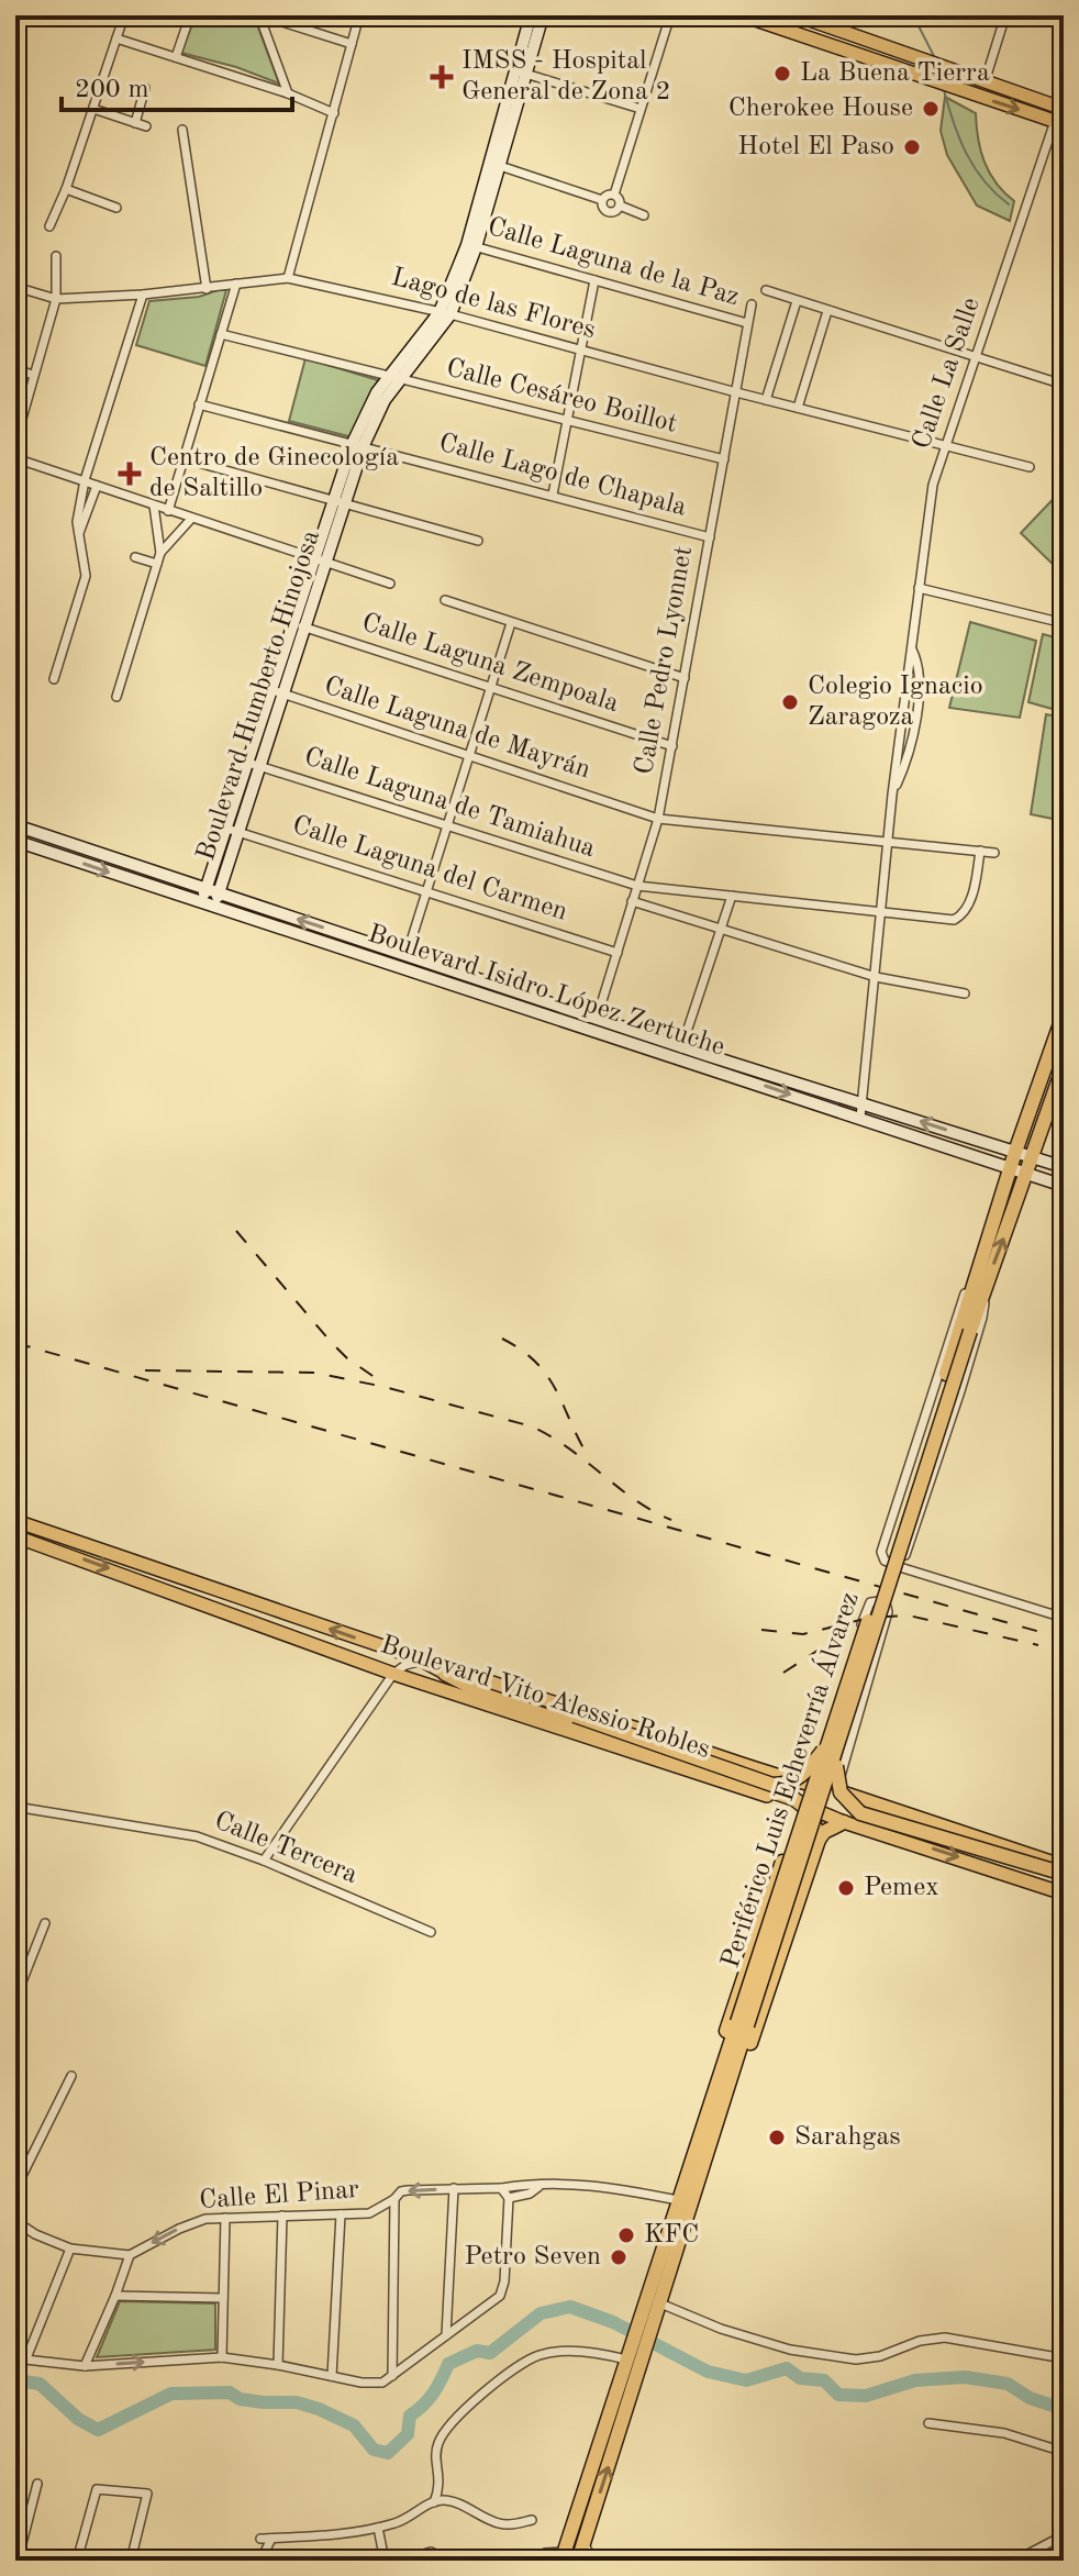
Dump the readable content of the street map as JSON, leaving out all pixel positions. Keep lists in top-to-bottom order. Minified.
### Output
{"streets":{"highway":["Periférico Luis Echeverría Álvarez"],"main road":["Boulevard Humberto Hinojosa","Boulevard Isidro López Zertuche","Boulevard Vito Alessio Robles"],"street":["Calle Laguna de la Paz","Lago de las Flores","Calle La Salle","Calle Cesáreo Boillot","Calle Lago de Chapala","Calle Pedro Lyonnet","Calle Laguna Zempoala","Calle Laguna de Mayrán","Calle Laguna de Tamiahua","Calle Laguna del Carmen","Calle Tercera","Calle El Pinar"]},"crossings":[["Calle Laguna de la Paz","Calle Pedro Lyonnet"],["Calle Laguna de la Paz","Boulevard Humberto Hinojosa"],["Lago de las Flores","Calle La Salle"],["Lago de las Flores","Calle Pedro Lyonnet"],["Lago de las Flores","Boulevard Humberto Hinojosa"],["Calle La Salle","Calle Laguna de Mayrán"],["Calle La Salle","Calle Laguna de Tamiahua"],["Calle La Salle","Boulevard Isidro López Zertuche"],["Calle Cesáreo Boillot","Calle Pedro Lyonnet"],["Calle Cesáreo Boillot","Boulevard Humberto Hinojosa"],["Calle Lago de Chapala","Calle Pedro Lyonnet"],["Calle Lago de Chapala","Boulevard Humberto Hinojosa"],["Calle Pedro Lyonnet","Calle Laguna Zempoala"],["Calle Pedro Lyonnet","Calle Laguna de Mayrán"],["Calle Pedro Lyonnet","Calle Laguna de Tamiahua"],["Calle Pedro Lyonnet","Calle Laguna del Carmen"],["Calle Pedro Lyonnet","Boulevard Isidro López Zertuche"],["Calle Laguna Zempoala","Boulevard Humberto Hinojosa"],["Boulevard Humberto Hinojosa","Calle Laguna de Mayrán"],["Boulevard Humberto Hinojosa","Calle Laguna de Tamiahua"],["Boulevard Humberto Hinojosa","Calle Laguna del Carmen"],["Boulevard Humberto Hinojosa","Boulevard Isidro López Zertuche"],["Calle Laguna de Mayrán","Calle Laguna de Tamiahua"],["Boulevard Isidro López Zertuche","Periférico Luis Echeverría Álvarez"],["Boulevard Vito Alessio Robles","Periférico Luis Echeverría Álvarez"],["Periférico Luis Echeverría Álvarez","Calle El Pinar"]],"places":{"other":["La Buena Tierra","Cherokee House","Hotel El Paso","Colegio Ignacio Zaragoza","Pemex","Sarahgas","KFC","Petro Seven"],"health":["IMSS - Hospital General de Zona 2","Centro de Ginecología de Saltillo"]},"scale_bar":"200 m"}
